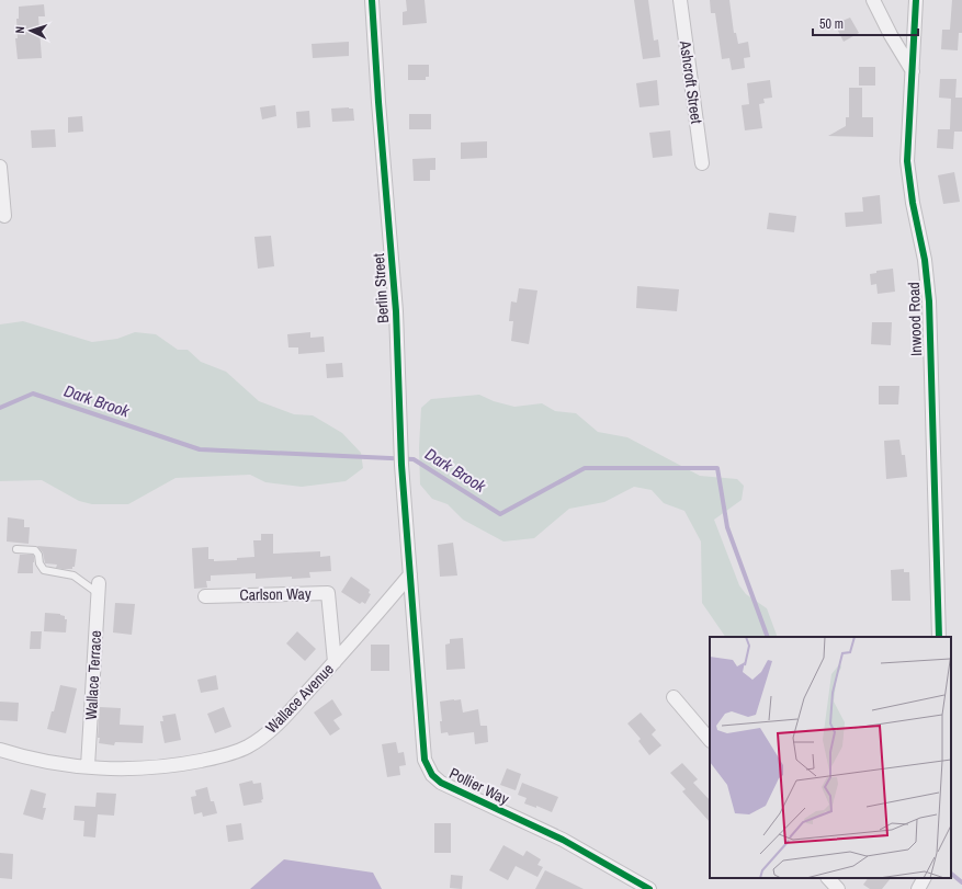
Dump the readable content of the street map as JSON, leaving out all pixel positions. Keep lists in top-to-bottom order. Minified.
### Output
{"streets":{"street":["Ashcroft Street","Berlin Street","Inwood Road","Carlson Way","Wallace Terrace","Wallace Avenue","Pollier Way"]},"crossings":[["Berlin Street","Wallace Avenue"],["Berlin Street","Pollier Way"],["Carlson Way","Wallace Avenue"],["Wallace Terrace","Wallace Avenue"],["Wallace Avenue","Pollier Way"]],"water":["Dark Brook"],"scale_bar":"50 m","north":"left"}
